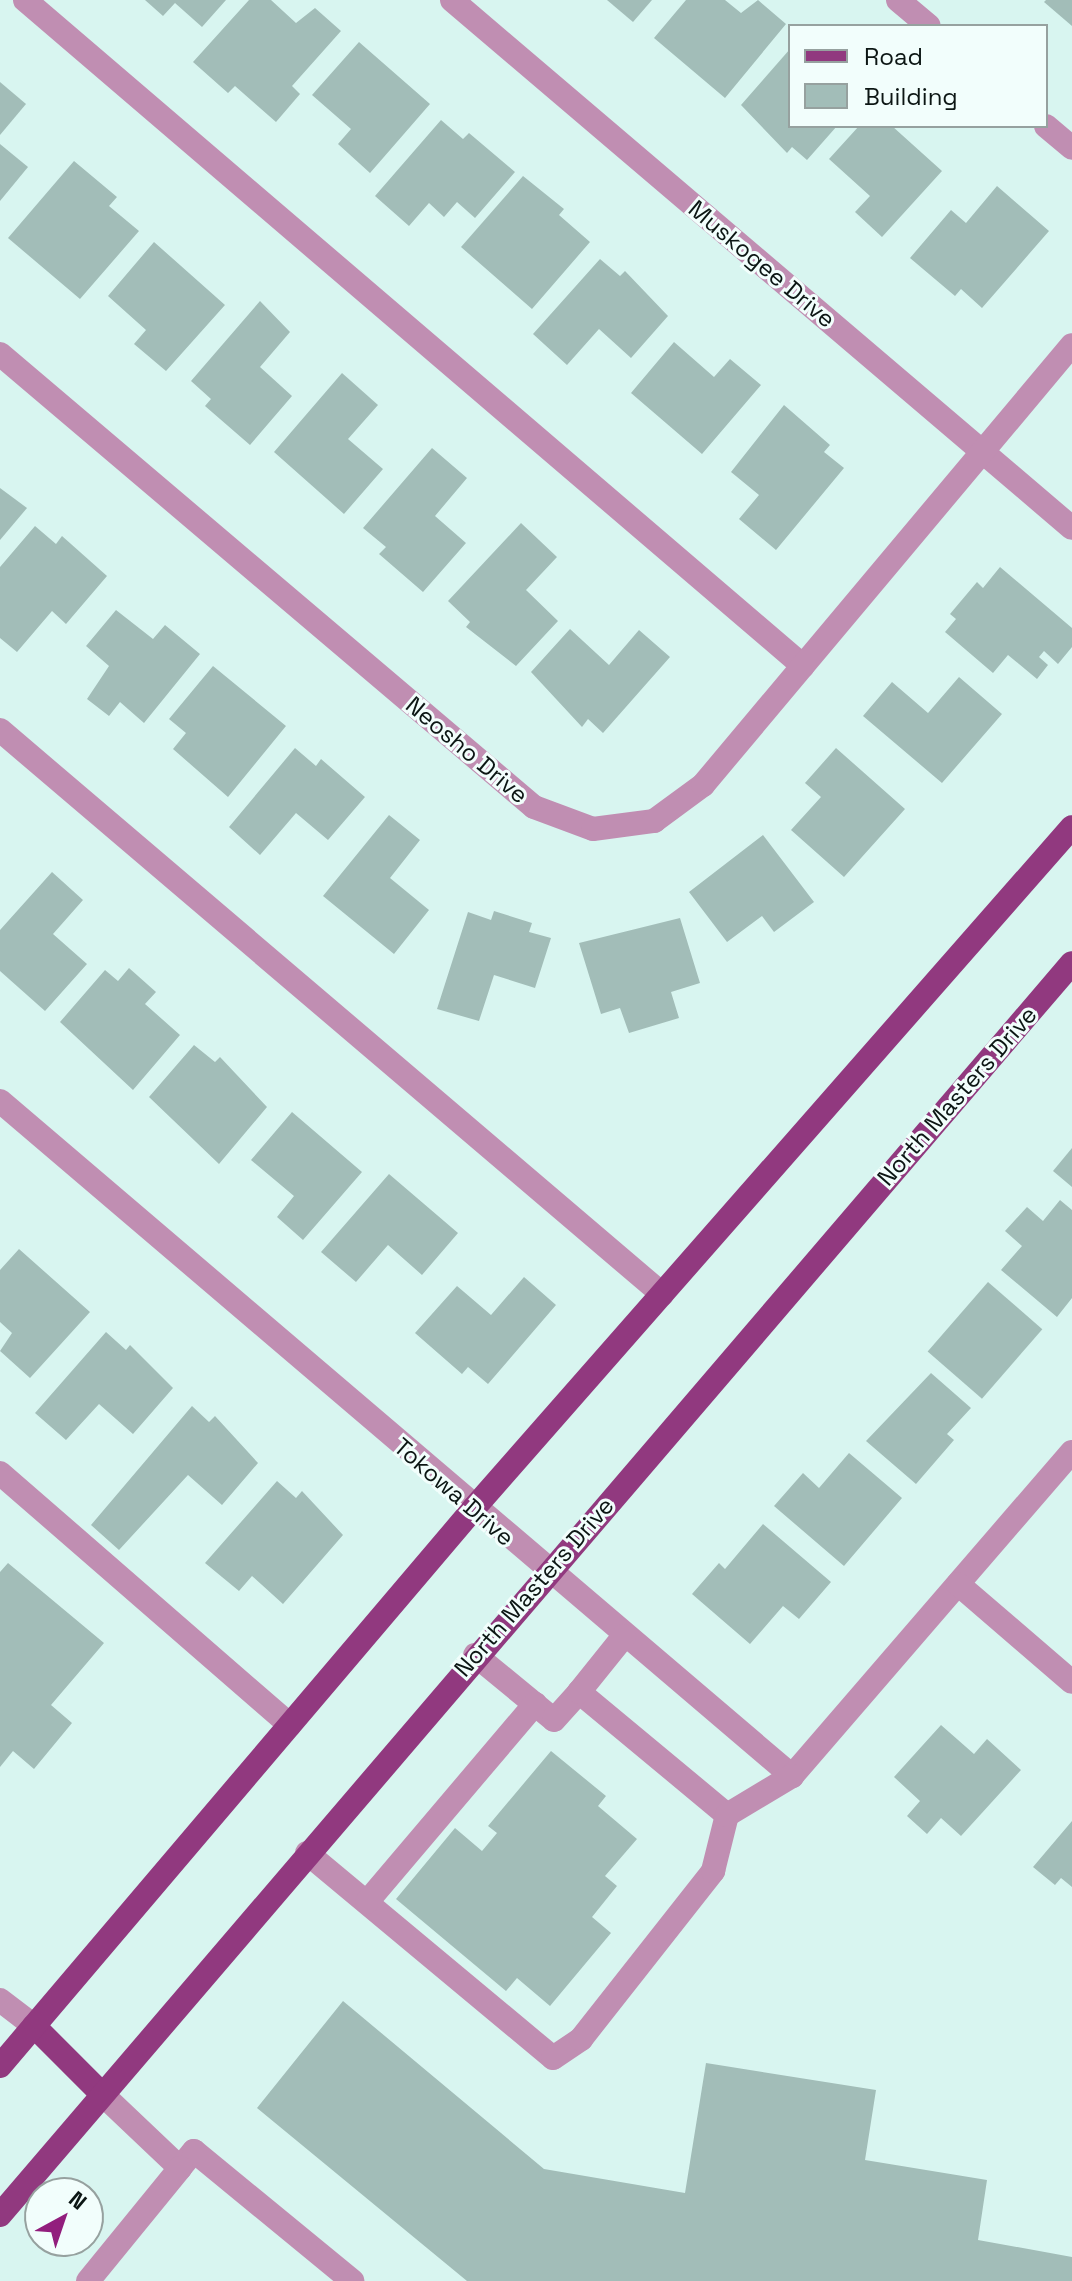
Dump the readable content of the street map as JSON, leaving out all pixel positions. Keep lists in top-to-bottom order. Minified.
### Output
{"streets":{"main road":["North Masters Drive"],"street":["Muskogee Drive","Neosho Drive","Tokowa Drive"]},"crossings":[["Muskogee Drive","Neosho Drive"],["North Masters Drive","Tokowa Drive"]],"legend":["Road","Building"],"north":"top right"}
